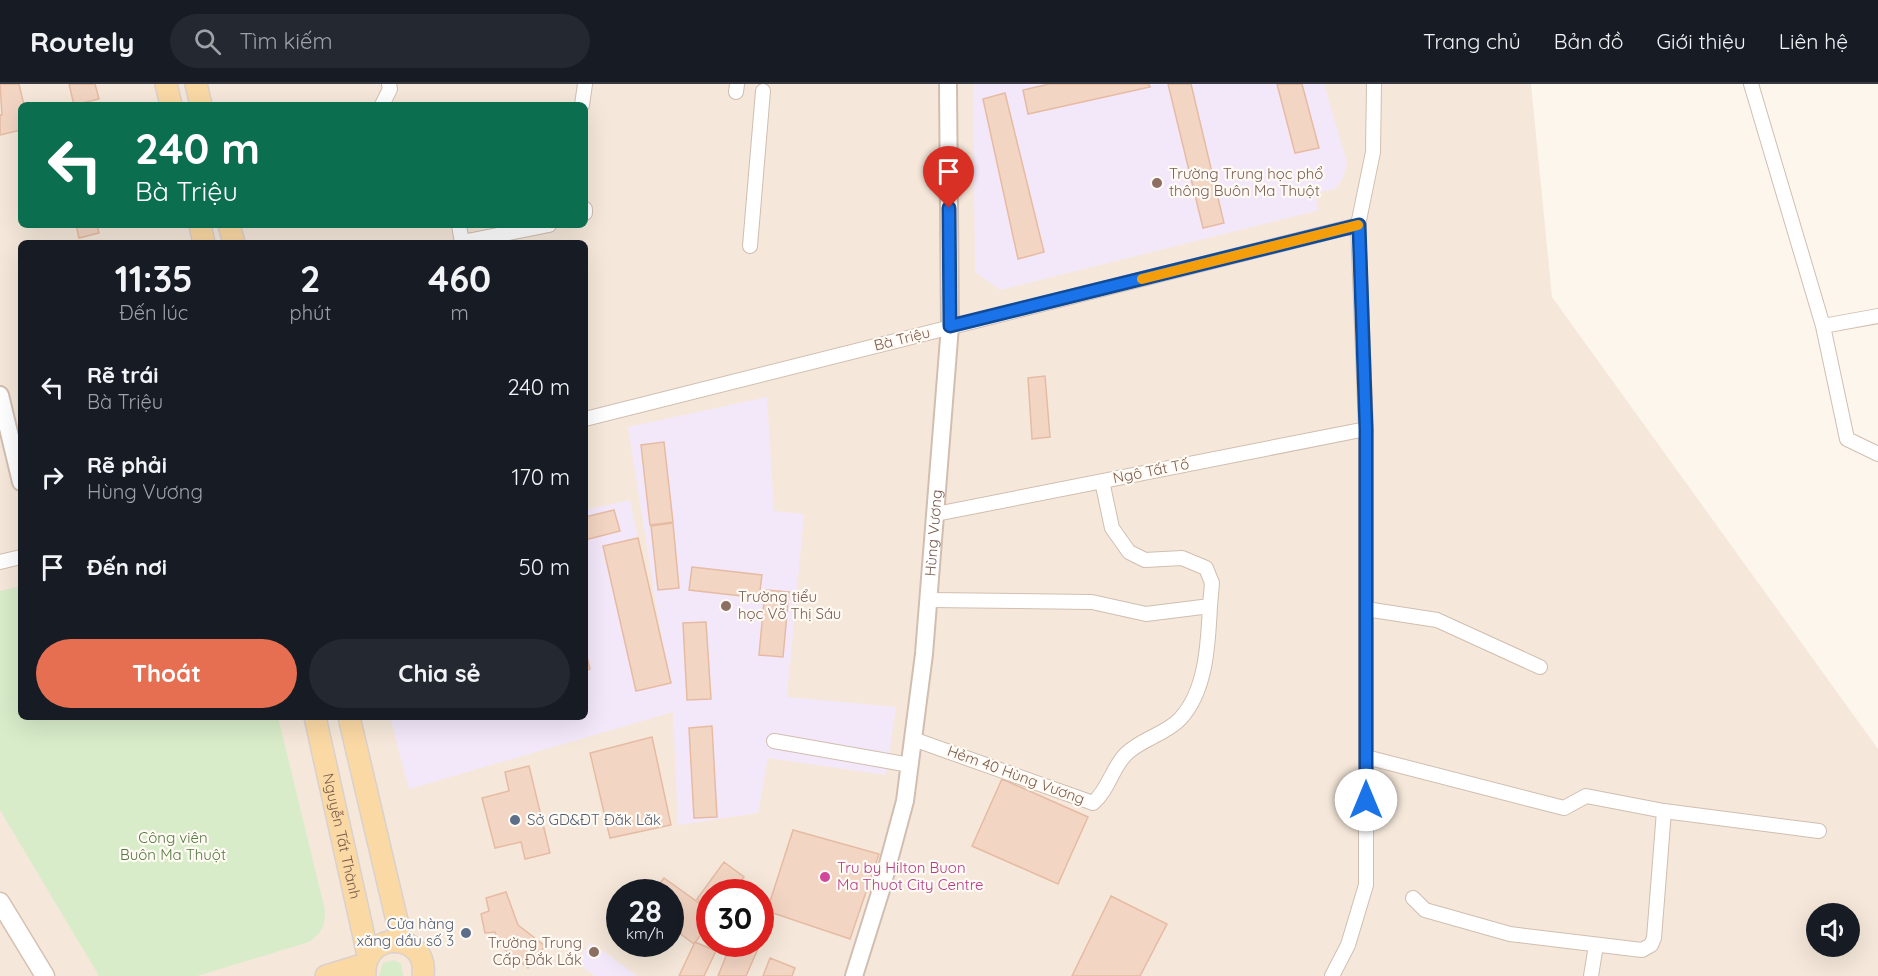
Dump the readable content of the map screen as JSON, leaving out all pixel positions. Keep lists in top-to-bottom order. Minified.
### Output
{"streets":{"main road":["Nguyễn Tất Thành"],"street":["Bà Triệu","Ngô Tất Tố","Hùng Vương","Hẻm 40 Hùng Vương"]},"crossings":[["Bà Triệu","Hùng Vương"],["Ngô Tất Tố","Hùng Vương"],["Hùng Vương","Hẻm 40 Hùng Vương"]],"parks":["Công viên Buôn Ma Thuột"],"places":["Trường Trung học phổ thông Buôn Ma Thuột","Trường tiểu học Võ Thị Sáu","Sở GD&ĐT Đăk Lăk","Tru by Hilton Buon Ma Thuot City Centre","Cửa hàng xăng dầu số 3","Trường Trung Cấp Đắk Lắk"],"page":{"header":"Routely","search":"Tìm kiếm","nav":["Trang chủ","Bản đồ","Giới thiệu","Liên hệ"],"turn":["240 m","Bà Triệu"],"eta":["11:35","Đến lúc","2","phút","460","m"],"list":[{"name":"Rẽ trái","note":"Bà Triệu","value":"240 m"},{"name":"Rẽ phải","note":"Hùng Vương","value":"170 m"},{"name":"Đến nơi","value":"50 m"}],"buttons":["Thoát","Chia sẻ"],"speed":"28 km/h","limit":"30"}}
